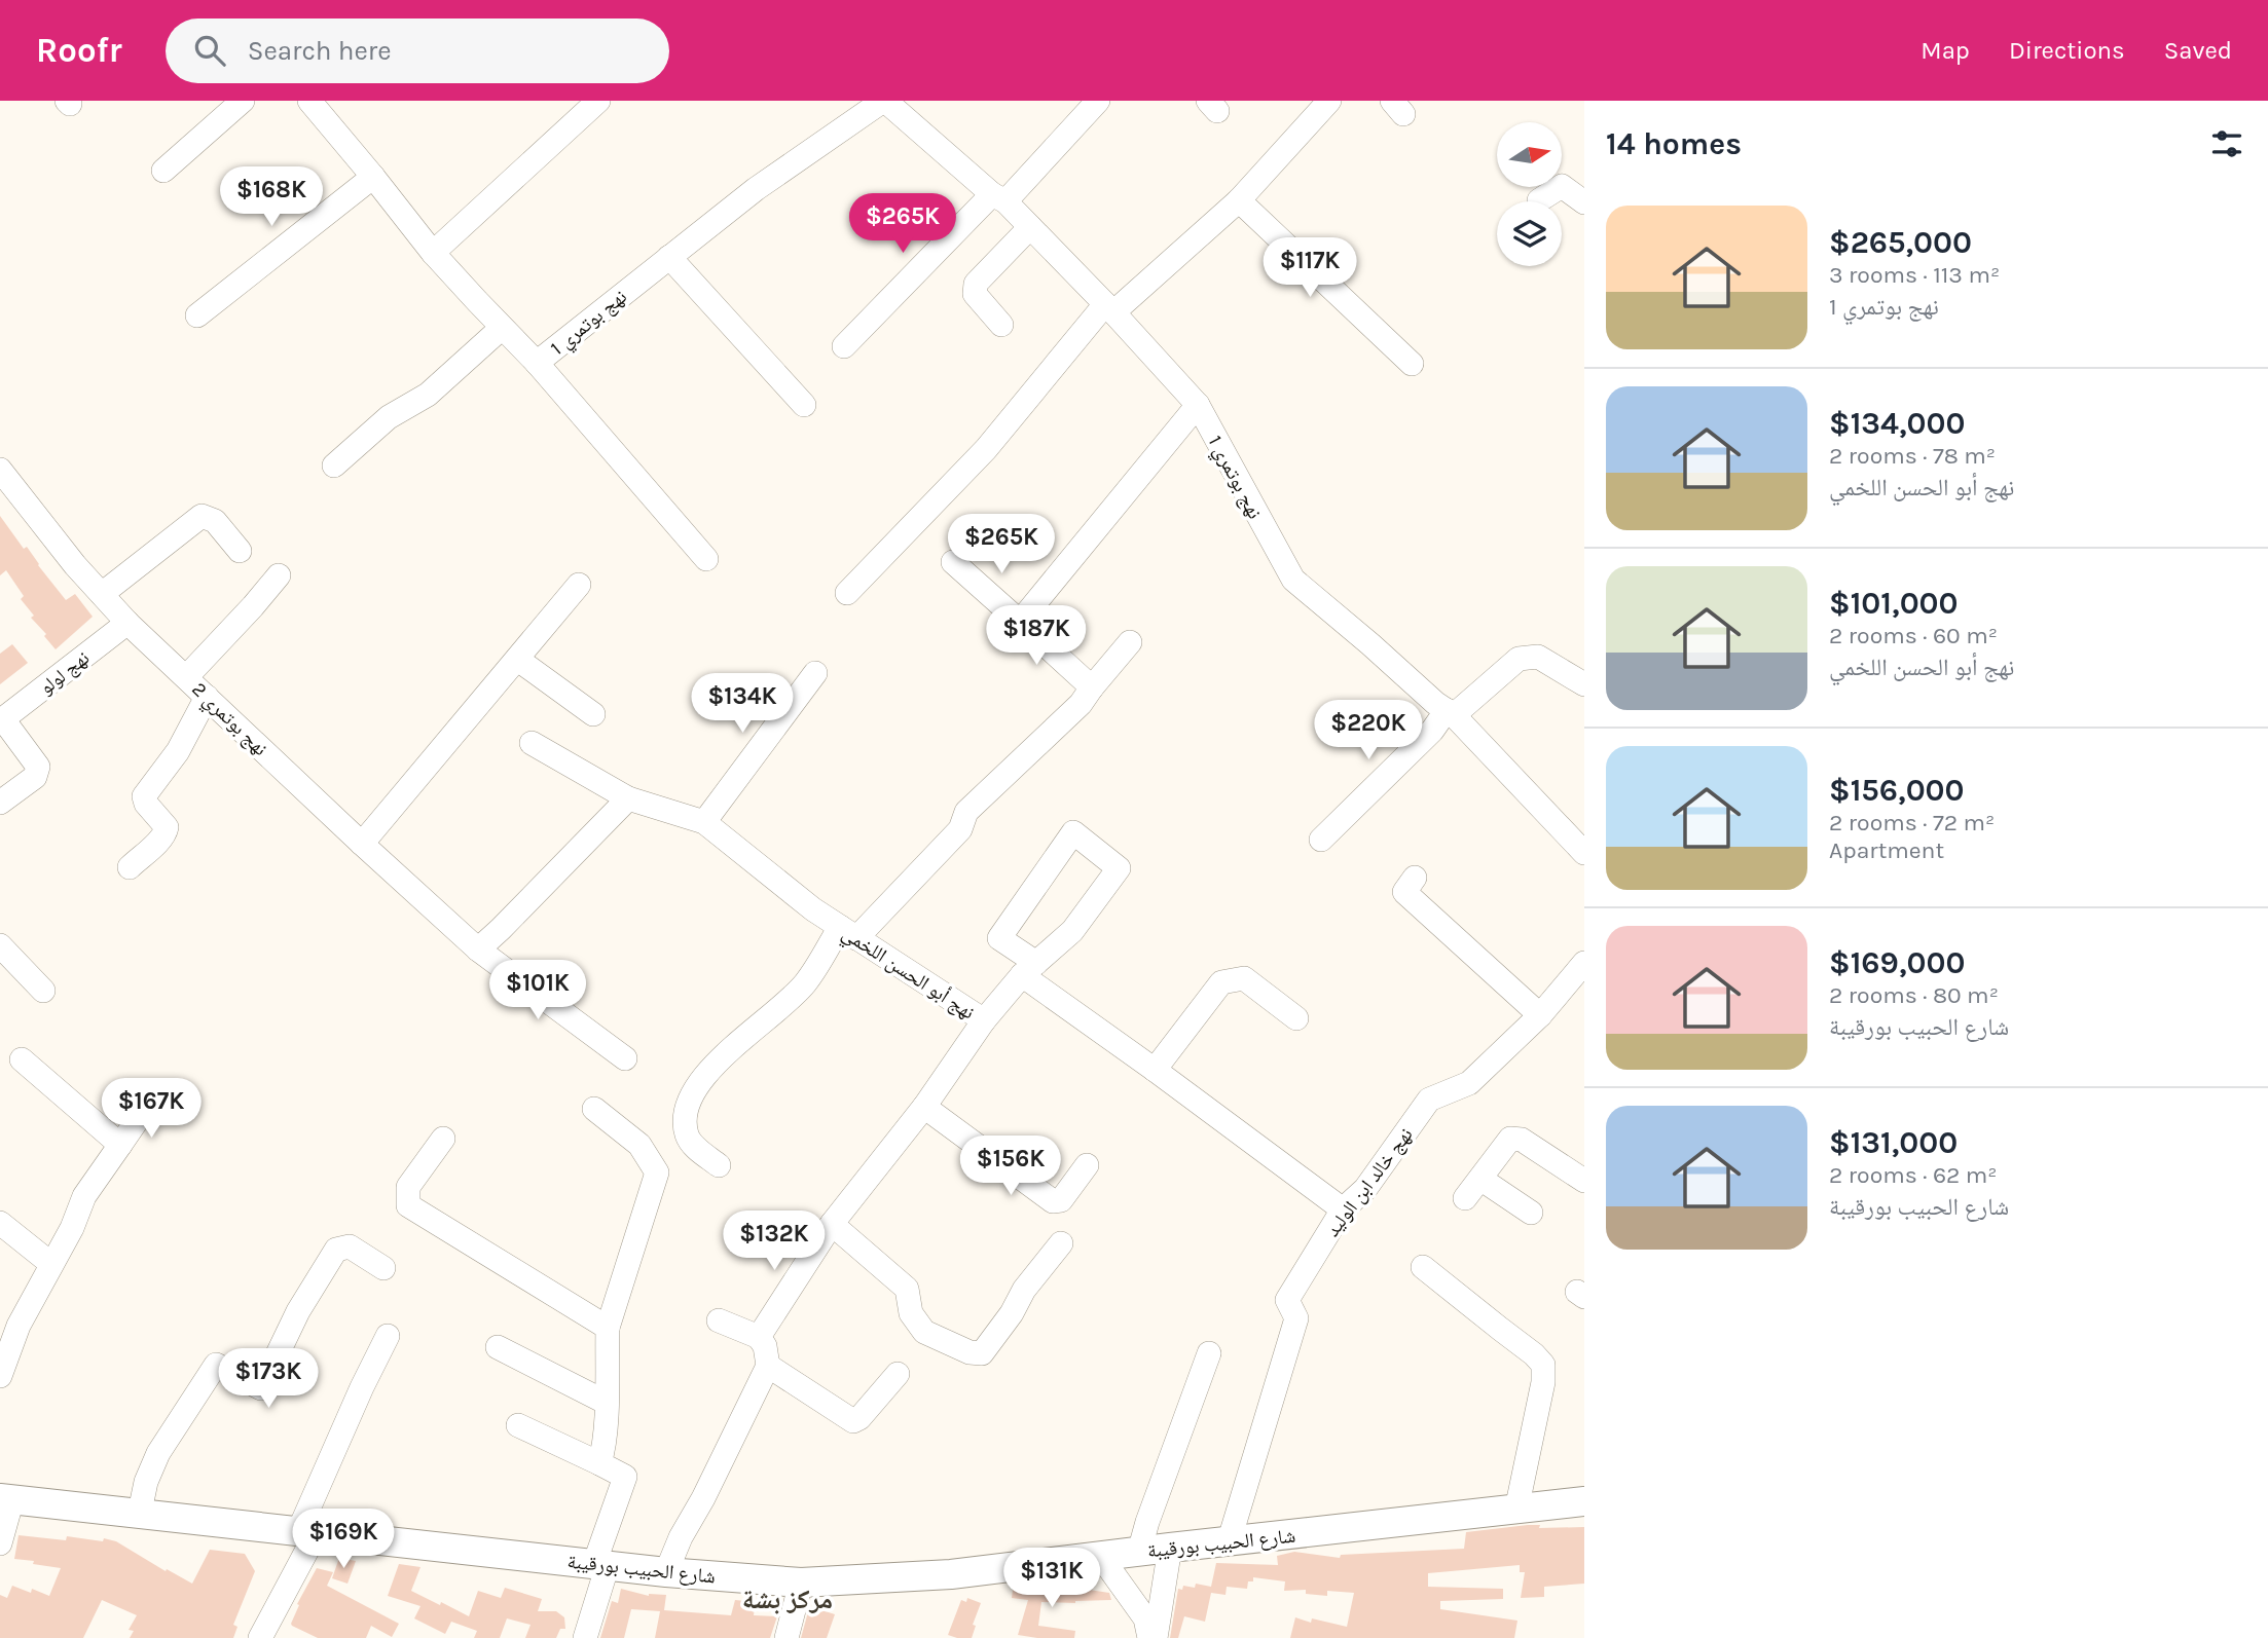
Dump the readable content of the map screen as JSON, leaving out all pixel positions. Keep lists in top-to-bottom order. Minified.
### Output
{"streets":{"main road":["شارع الحبيب بورقيبة"],"street":["نهج بوتمري 1","نهج لولو","نهج بوتمري 2","نهج أبو الحسن اللخمي","نهج خالد ابن الوليد"]},"crossings":[["نهج لولو","نهج بوتمري 2"],["نهج خالد ابن الوليد","شارع الحبيب بورقيبة"]],"districts":["مركز بشة"],"north":"right","page":{"header":"Roofr","search":"Search here","nav":["Map","Directions","Saved"],"heading":"14 homes","price":["$168K","$265K","$117K","$265K","$187K","$134K","$220K","$101K","$167K","$156K","$132K","$173K","$169K","$131K"],"list":[{"name":"$265,000","note":"3 rooms · 113 m² · نهج بوتمري 1"},{"name":"$134,000","note":"2 rooms · 78 m² · نهج أبو الحسن اللخمي"},{"name":"$101,000","note":"2 rooms · 60 m² · نهج أبو الحسن اللخمي"},{"name":"$156,000","note":"2 rooms · 72 m² · Apartment"},{"name":"$169,000","note":"2 rooms · 80 m² · شارع الحبيب بورقيبة"},{"name":"$131,000","note":"2 rooms · 62 m² · شارع الحبيب بورقيبة"}]}}
